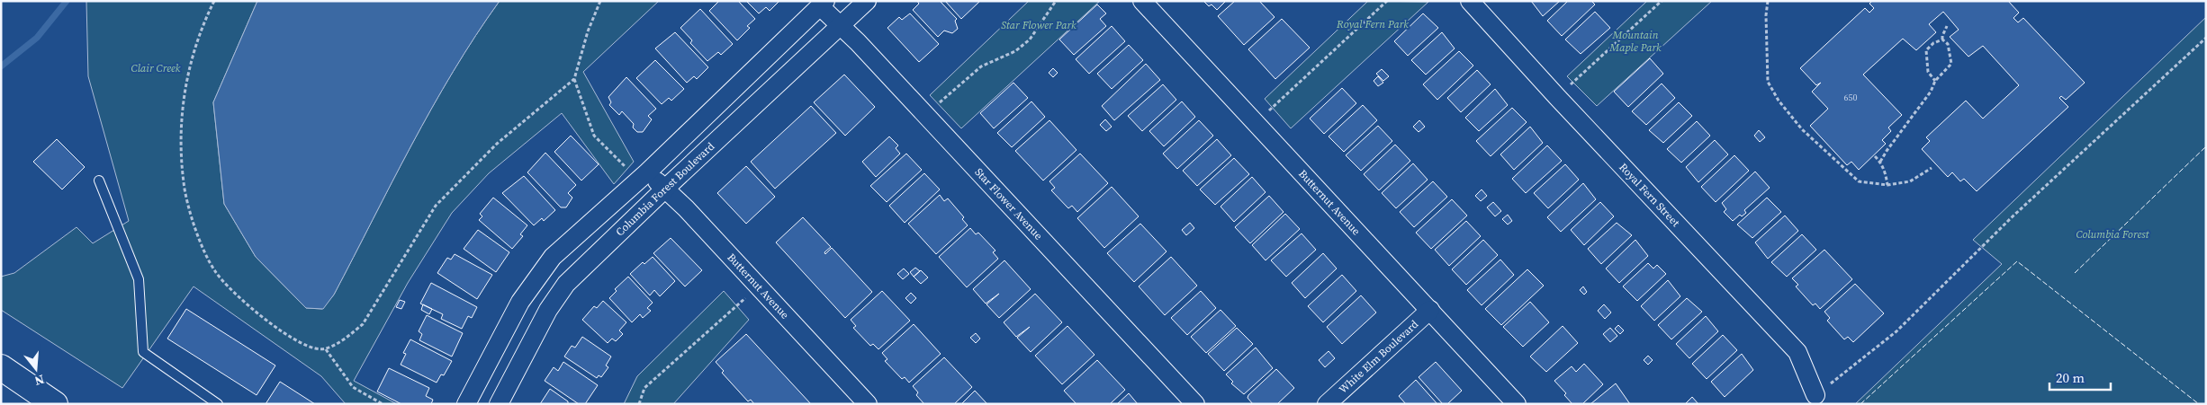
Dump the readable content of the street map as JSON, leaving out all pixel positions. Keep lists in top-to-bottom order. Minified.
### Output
{"streets":{"street":["Columbia Forest Boulevard","Royal Fern Street","Butternut Avenue","Star Flower Avenue","White Elm Boulevard"]},"crossings":[["Columbia Forest Boulevard","Butternut Avenue"],["Columbia Forest Boulevard","Star Flower Avenue"],["Butternut Avenue","White Elm Boulevard"]],"parks":["Royal Fern Park","Star Flower Park","Mountain Maple Park","Clair Creek","Columbia Forest"],"house_numbers":["650"],"scale_bar":"20 m","north":"bottom"}
